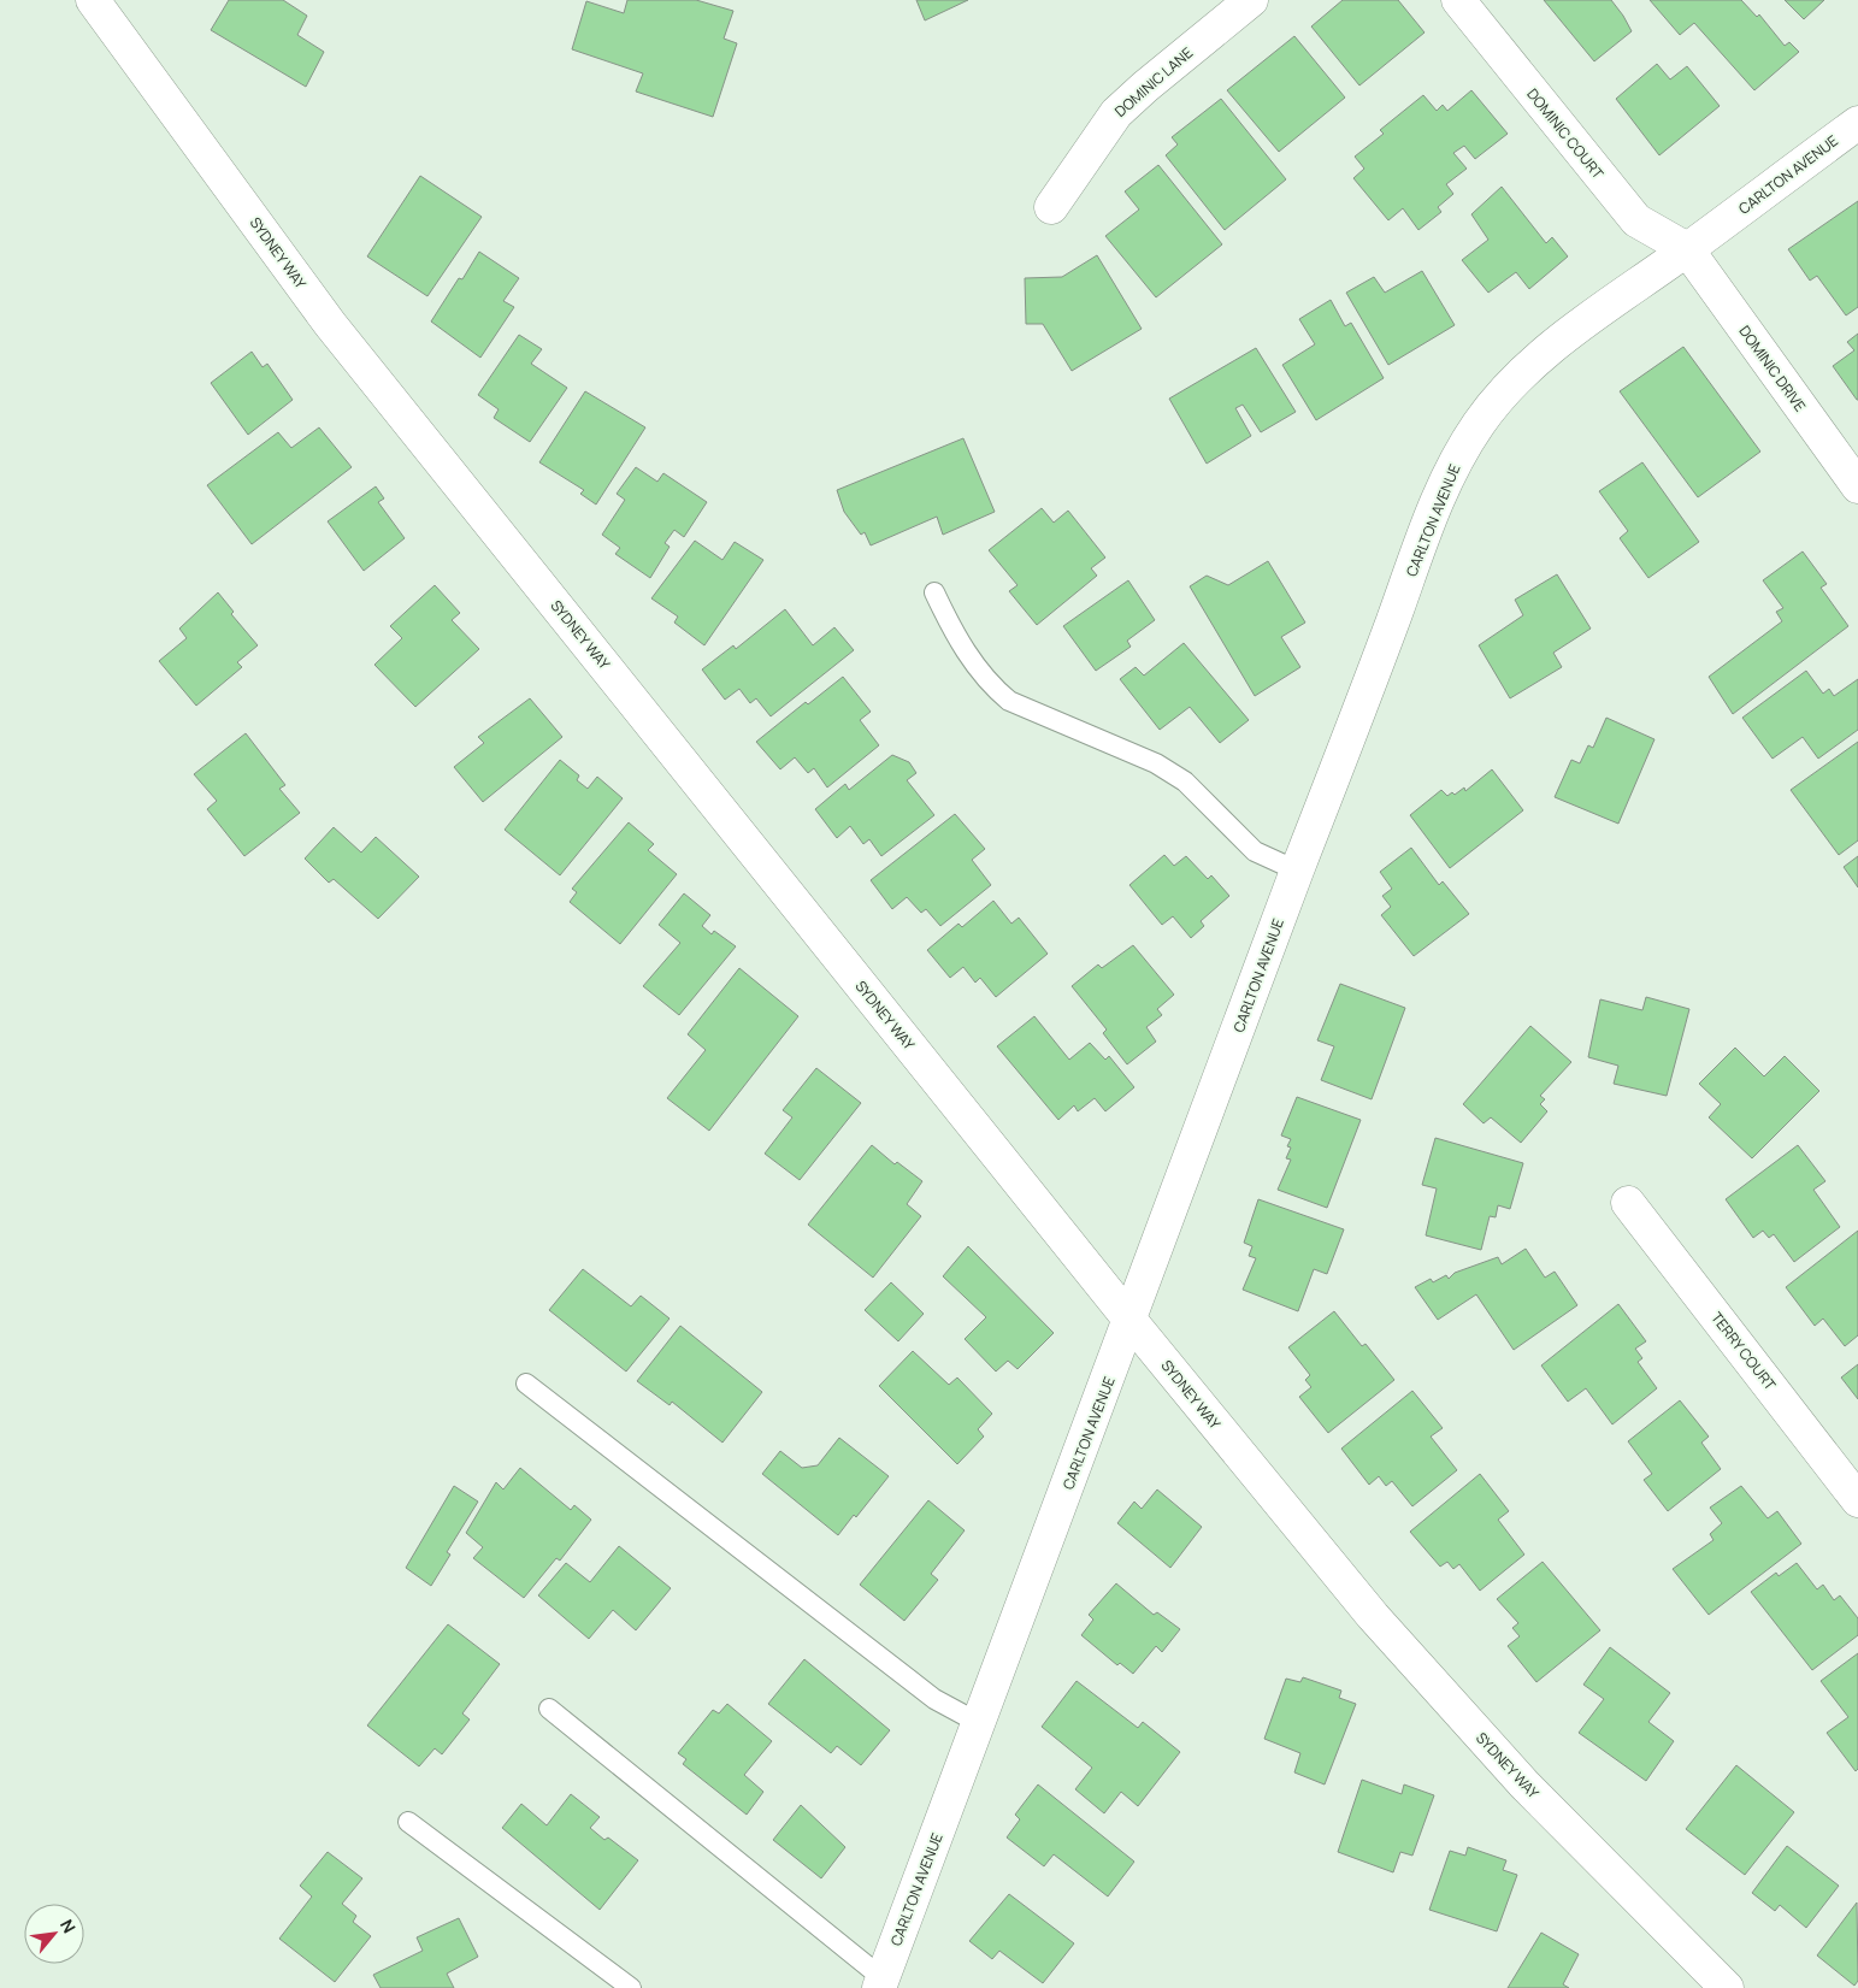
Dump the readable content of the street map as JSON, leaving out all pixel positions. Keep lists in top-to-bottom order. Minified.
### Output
{"streets":{"street":["DOMINIC LANE","DOMINIC COURT","CARLTON AVENUE","SYDNEY WAY","DOMINIC DRIVE","TERRY COURT"]},"crossings":[["DOMINIC COURT","CARLTON AVENUE"],["DOMINIC COURT","DOMINIC DRIVE"],["CARLTON AVENUE","SYDNEY WAY"],["CARLTON AVENUE","DOMINIC DRIVE"]],"north":"top right"}
